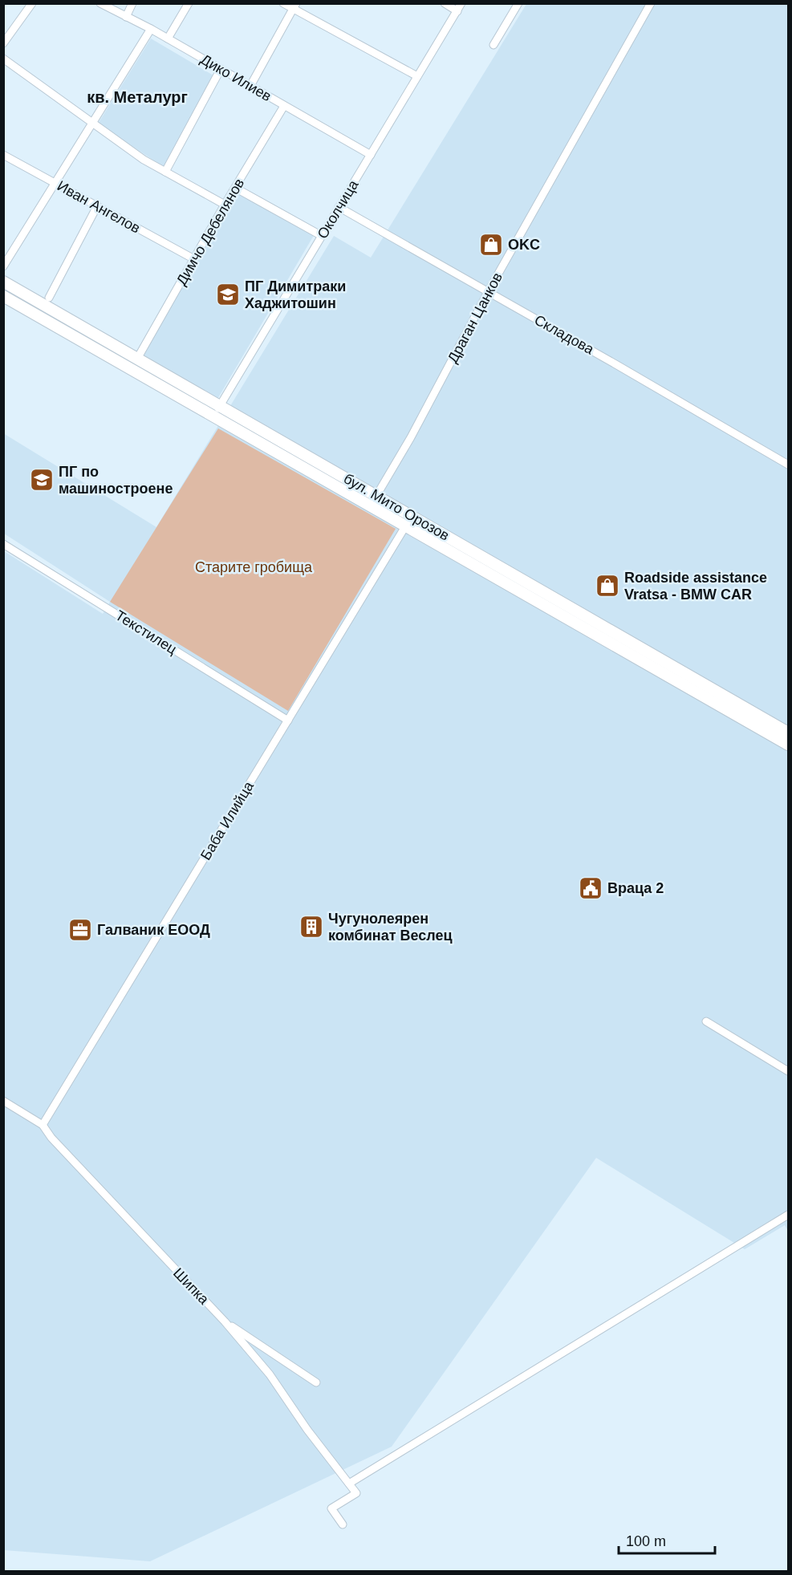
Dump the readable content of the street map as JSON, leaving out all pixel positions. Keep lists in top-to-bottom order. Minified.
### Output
{"streets":{"main road":["бул. Мито Орозов"],"street":["Дико Илиев","Иван Ангелов","Околчица","Димчо Дебелянов","Драган Цанков","Складова","Текстилец","Баба Илийца","Шипка"]},"crossings":[["Дико Илиев","Околчица"],["Дико Илиев","Димчо Дебелянов"],["Иван Ангелов","Димчо Дебелянов"],["Околчица","Складова"],["Околчица","бул. Мито Орозов"],["Димчо Дебелянов","бул. Мито Орозов"],["Драган Цанков","Складова"],["Драган Цанков","бул. Мито Орозов"],["бул. Мито Орозов","Баба Илийца"],["Текстилец","Баба Илийца"],["Баба Илийца","Шипка"]],"districts":["кв. Металург"],"parks":["Старите гробища"],"places":{"shop":["OKC","Roadside assistance Vratsa - BMW CAR"],"school or university":["ПГ Димитраки Хаджитошин","ПГ по машиностроене"],"public building":["Враца 2"],"building":["Чугунолеярен комбинат Веслец"],"office":["Галваник ЕООД"]},"scale_bar":"100 m"}
